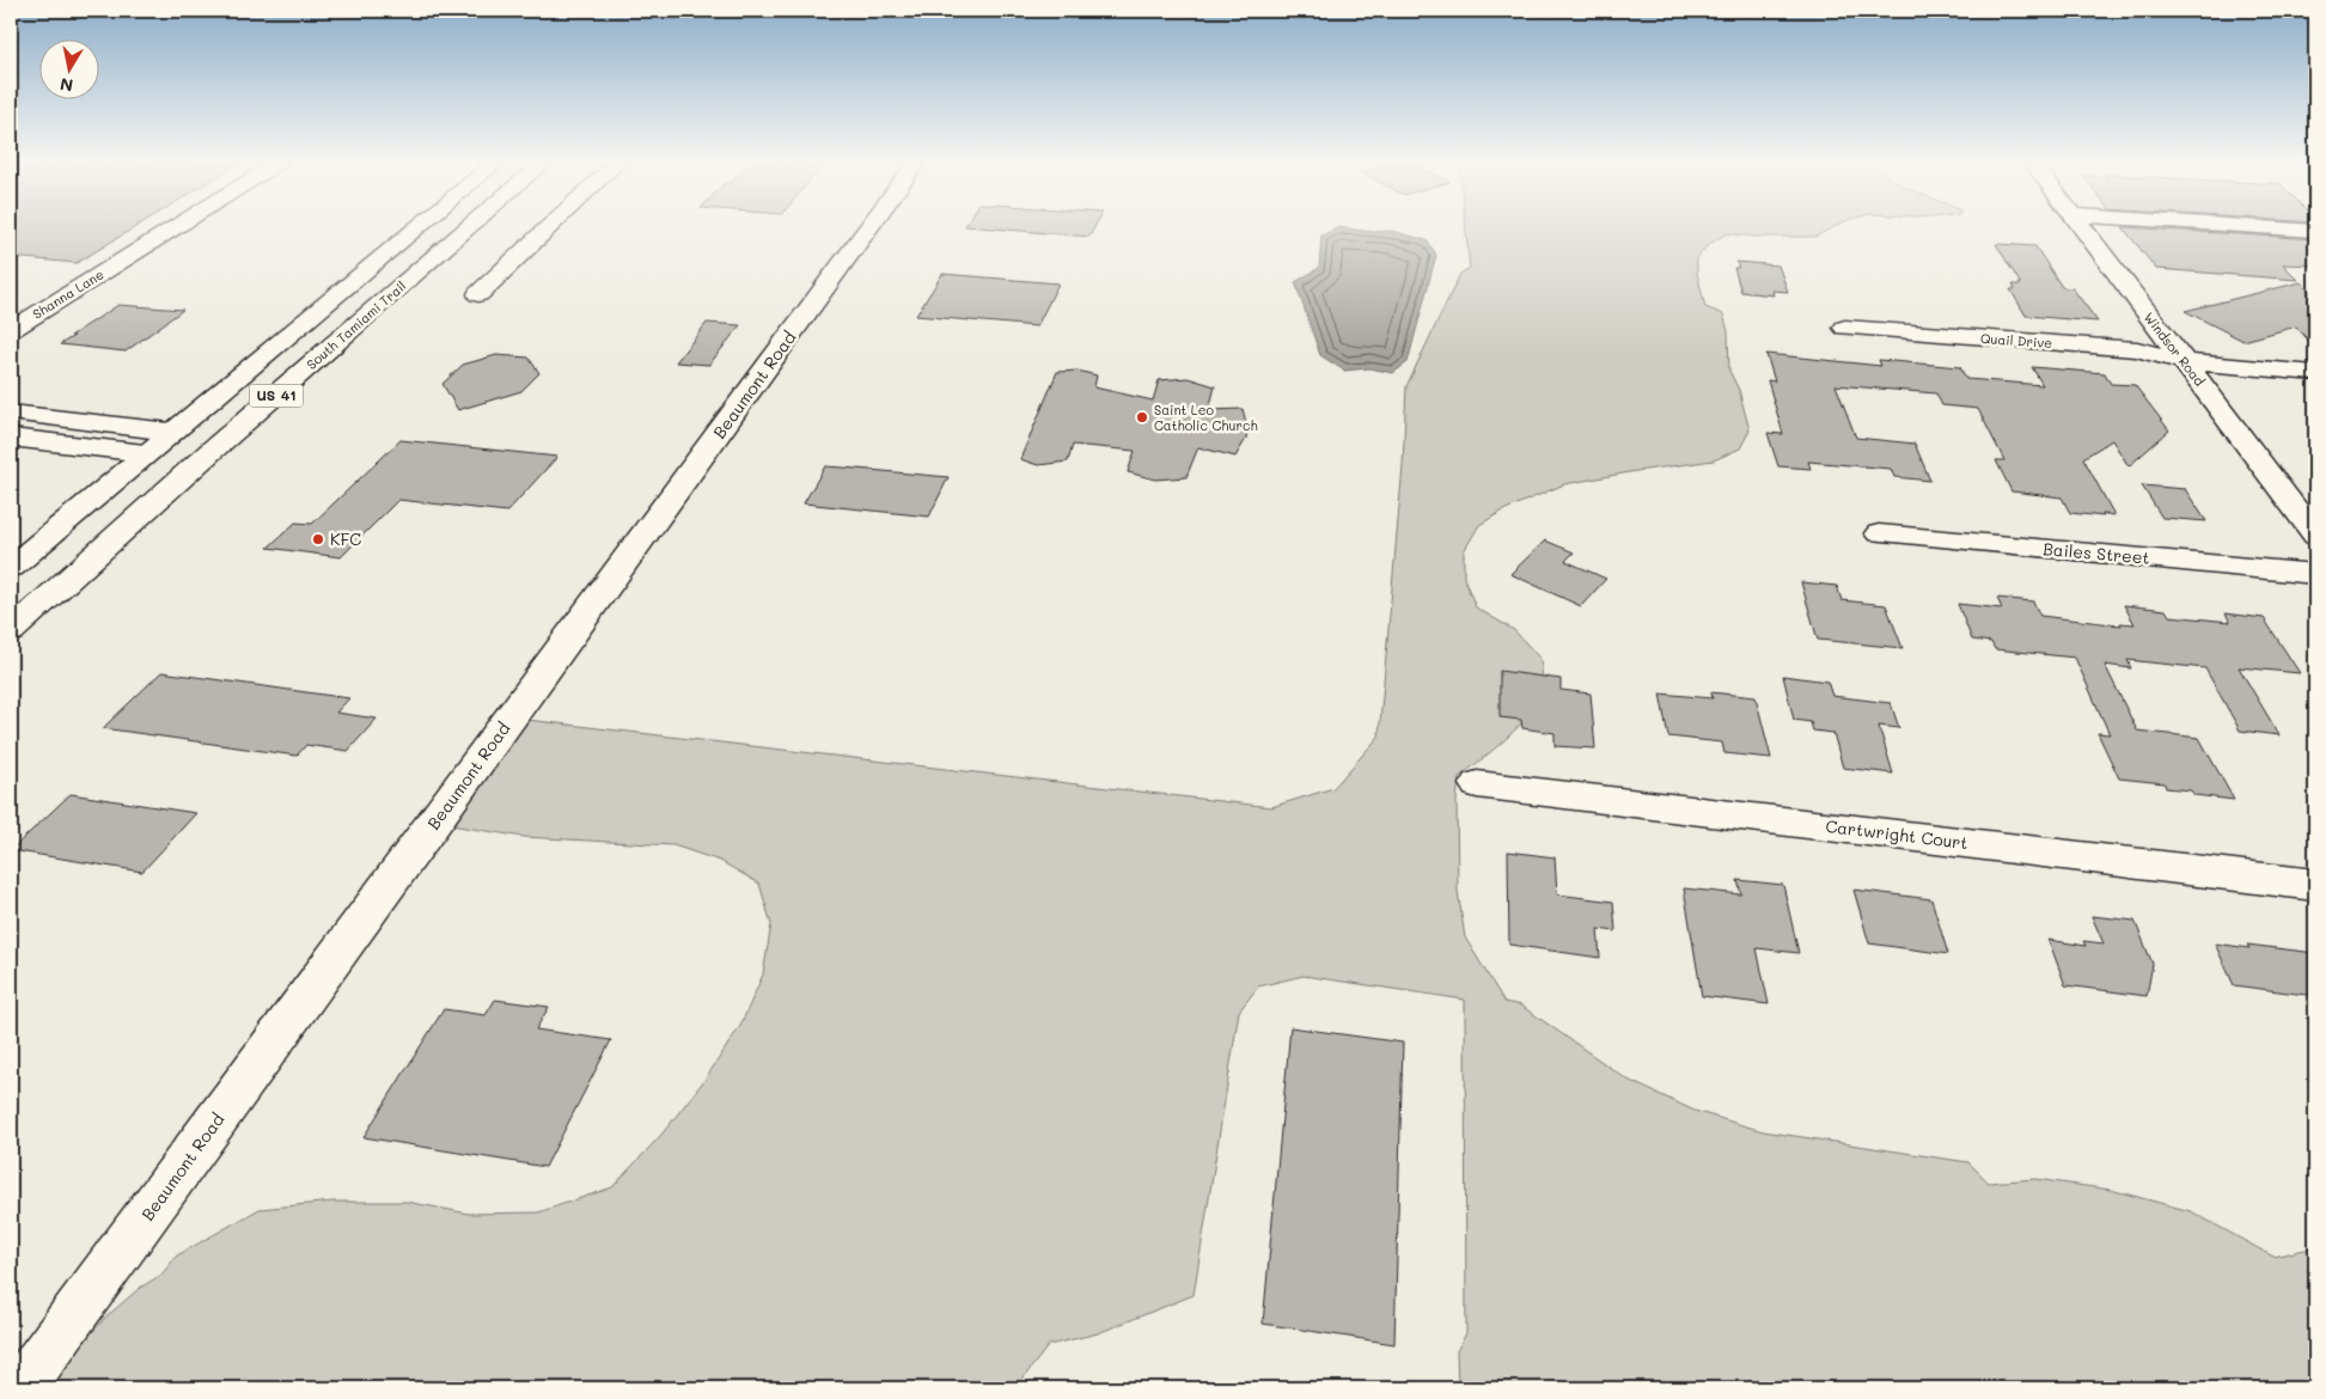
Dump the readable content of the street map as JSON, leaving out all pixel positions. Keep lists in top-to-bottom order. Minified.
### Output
{"streets":{"street":["Shanna Lane","South Tamiami Trail","Quail Drive","Windsor Road","Beaumont Road","US 41","Bailes Street","Cartwright Court"]},"crossings":[["Quail Drive","Windsor Road"]],"places":["Saint Leo Catholic Church","KFC"],"north":"bottom"}
